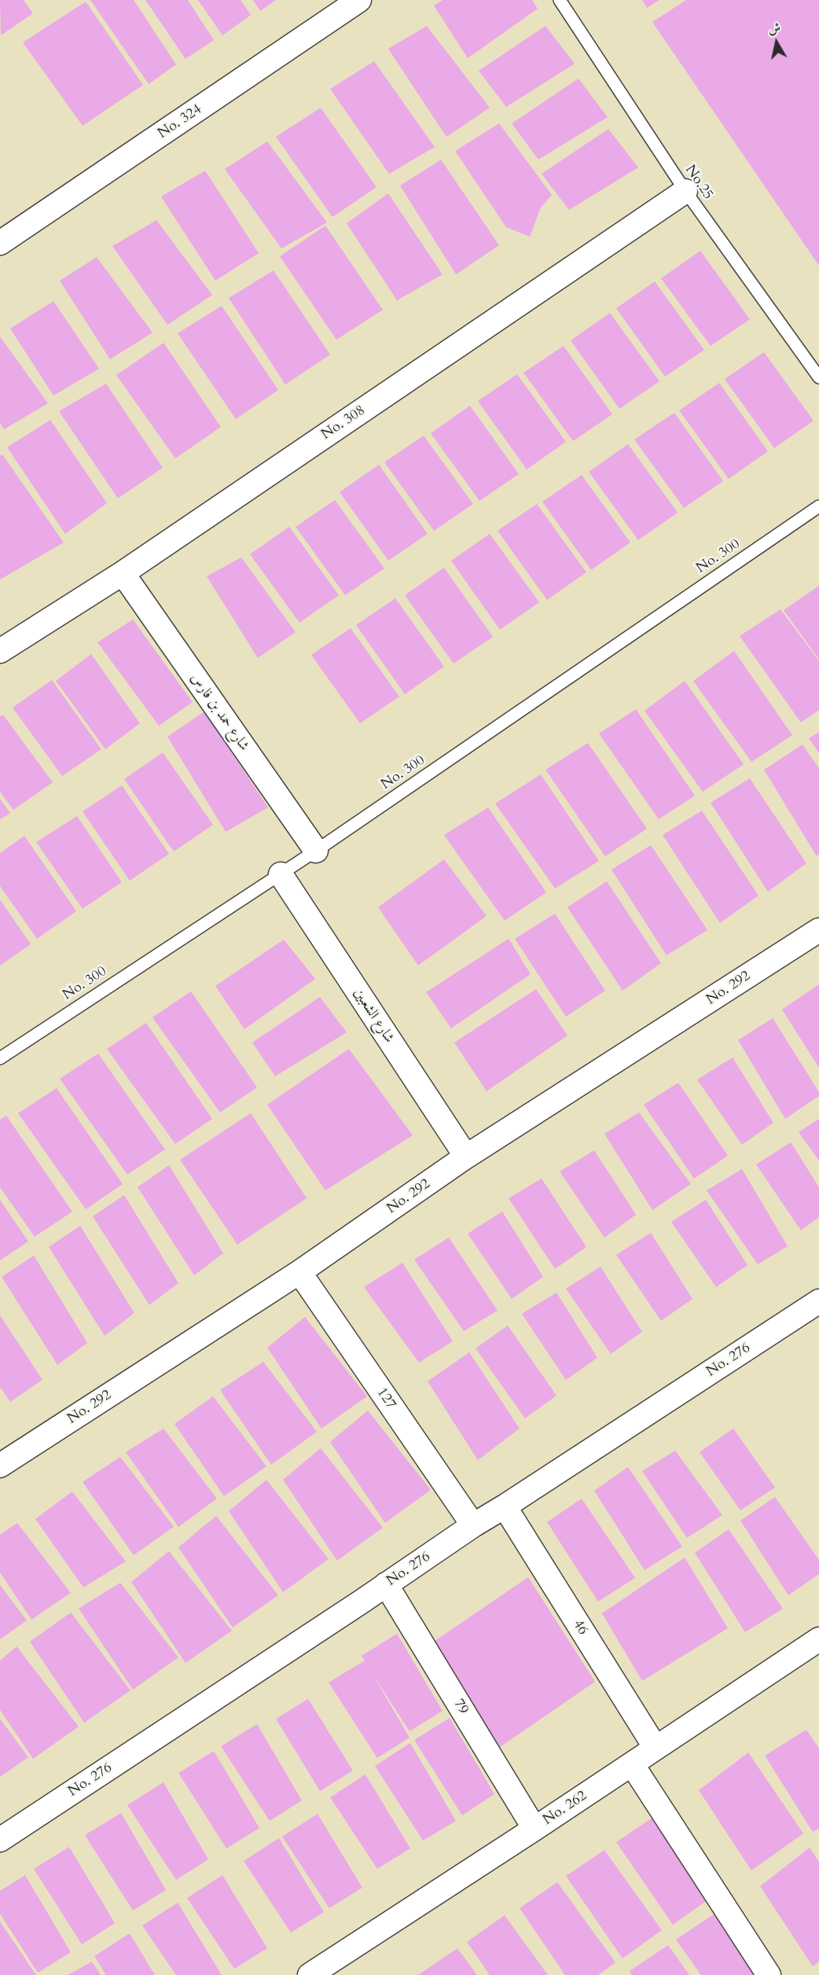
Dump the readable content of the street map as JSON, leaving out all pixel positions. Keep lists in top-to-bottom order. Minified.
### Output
{"streets":{"street":["No. 324","No. 308","شارع حمد بن فارس","No. 292","شارع الشعبين","No. 276","127","46","79","No. 262"],"lane":["No.25","No. 300"]},"crossings":[["No.25","No. 308"],["No. 308","شارع حمد بن فارس"],["No. 300","شارع حمد بن فارس"],["No. 300","شارع الشعبين"],["No. 292","شارع الشعبين"],["No. 292","127"],["No. 276","127"],["No. 276","46"],["No. 276","79"],["46","No. 262"],["79","No. 262"]],"north":"top"}
